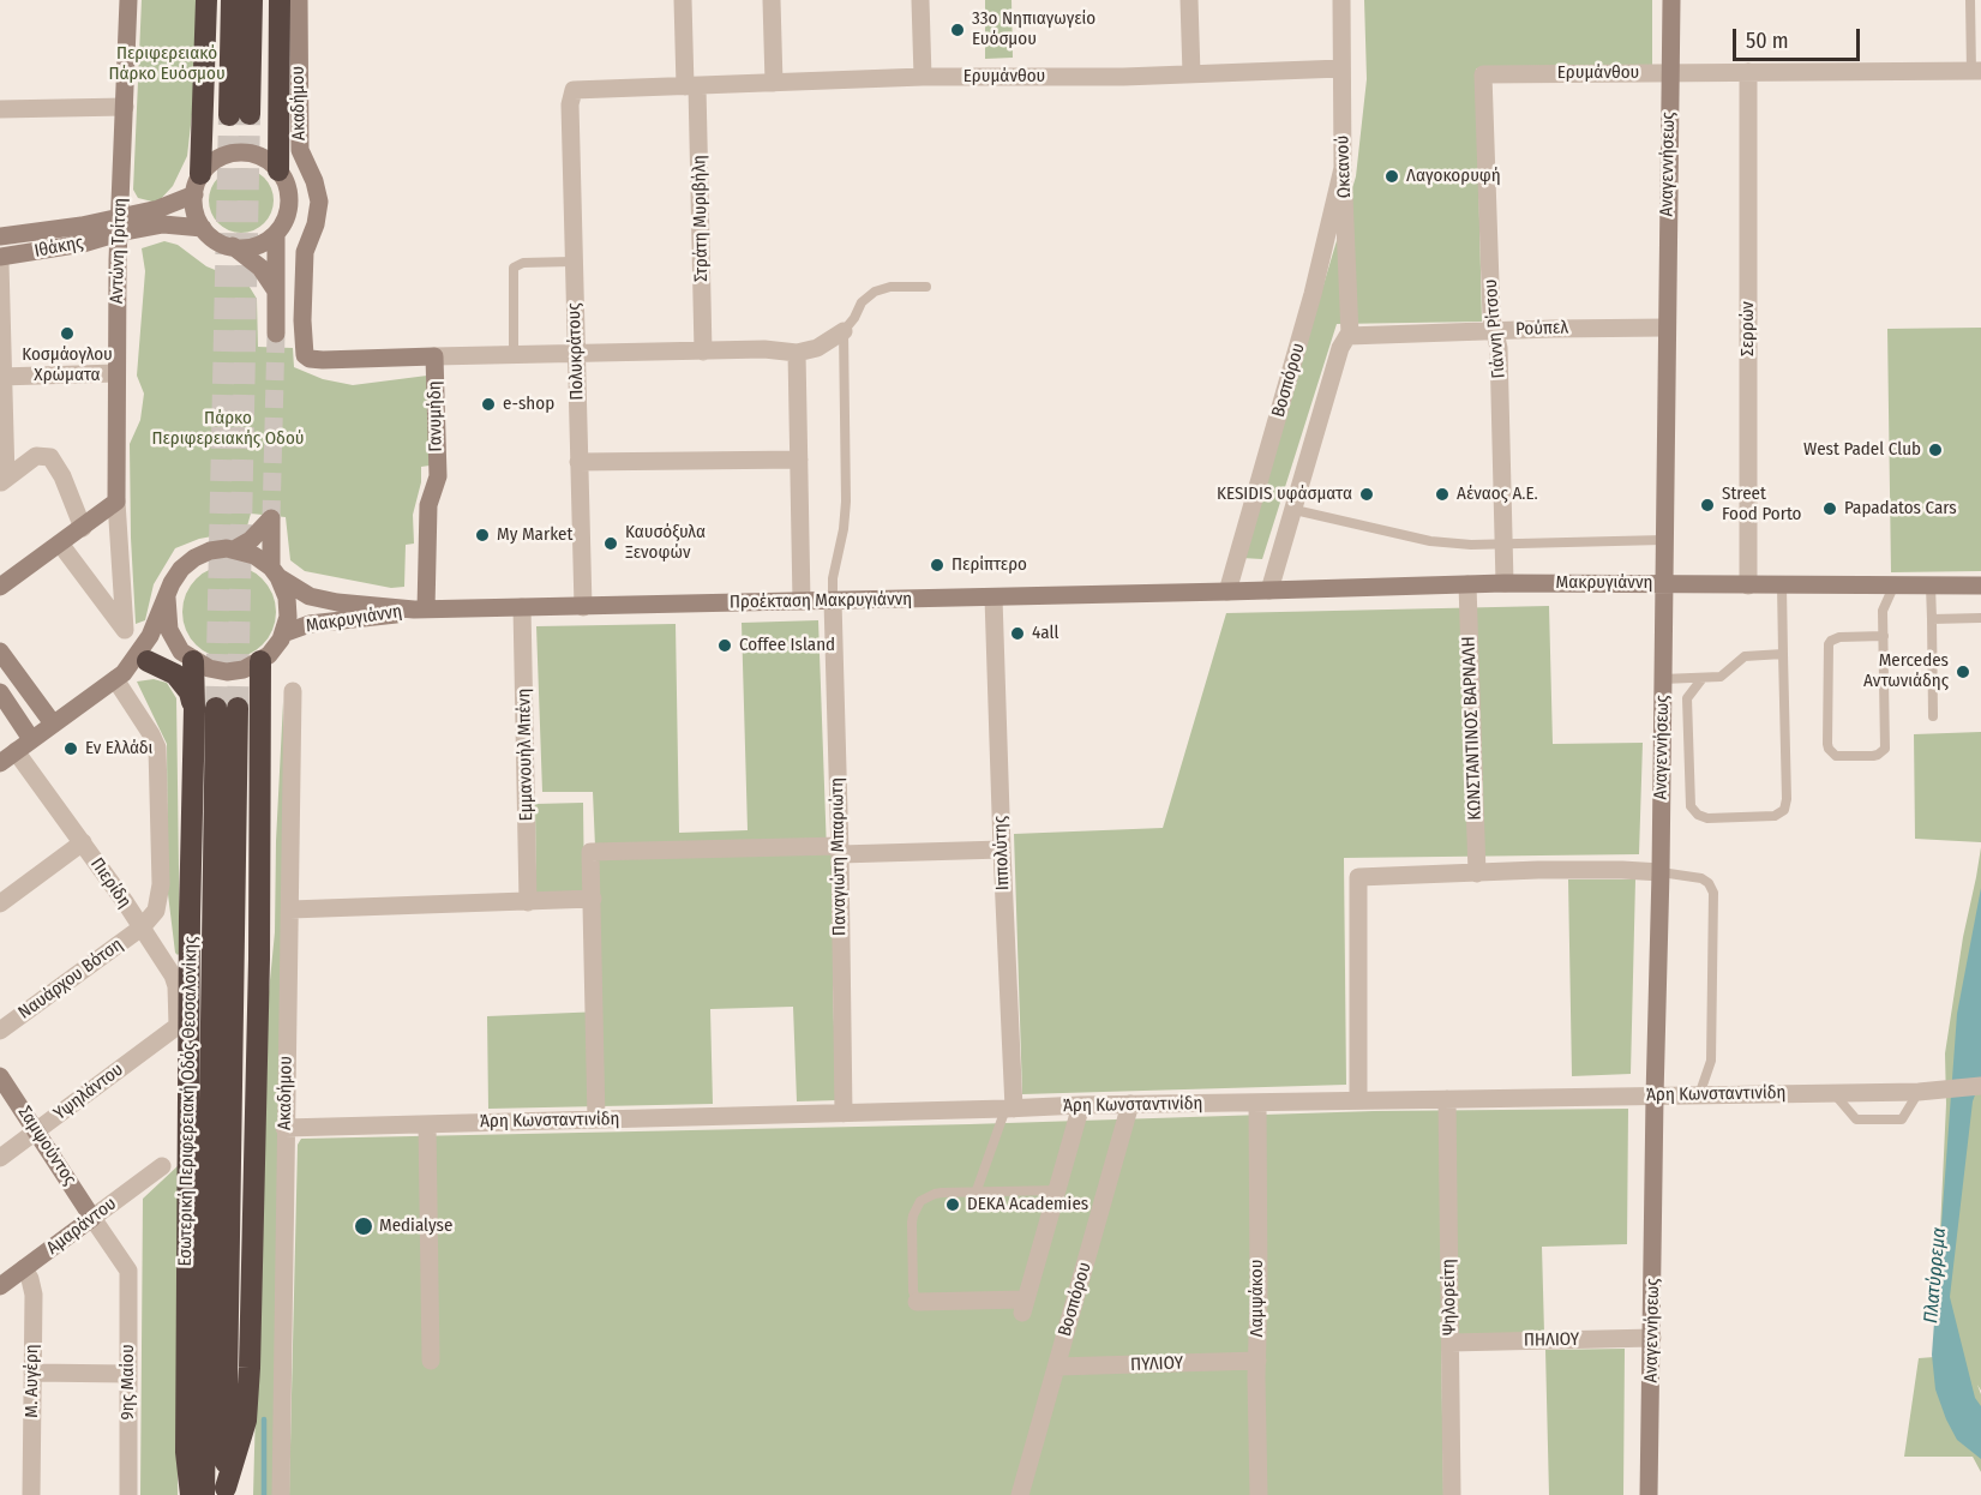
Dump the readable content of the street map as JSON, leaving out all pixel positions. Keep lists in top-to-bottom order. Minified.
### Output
{"streets":{"highway":["Εσωτερική Περιφερειακή Οδός Θεσσαλονίκης"],"main road":["Ακαδήμου","Αναγεννήσεως","Ιθάκης","Αντώνη Τρίτση","Γανυμήδη","Μακρυγιάννη","Προέκταση Μακρυγιάννη","Σαμψούντος","Αμαράντου"],"street":["Ερυμάνθου","Ωκεανού","Στράτη Μυριβήλη","Γιάννη Ρίτσου","Ρούπελ","Σερρών","Πολυκράτους","Βοσπόρου","ΚΩΝΣΤΑΝΤΙΝΟΣ ΒΑΡΝΑΛΗ","Εμμανουήλ Μπένη","Ιππολύτης","Παναγιώτη Μπαριώτη","Πιερίδη","Ναυάρχου Βότση","Υψηλάντου","Άρη Κωνσταντινίδη","Ψηλορείτη","Λαμψάκου","ΠΗΛΙΟΥ","ΠΥΛΙΟΥ","Μ. Αυγέρη","9ης Μαίου"]},"crossings":[["Ερυμάνθου","Αναγεννήσεως"],["Ερυμάνθου","Ωκεανού"],["Ερυμάνθου","Στράτη Μυριβήλη"],["Ερυμάνθου","Γιάννη Ρίτσου"],["Ερυμάνθου","Σερρών"],["Ερυμάνθου","Πολυκράτους"],["Ακαδήμου","Γανυμήδη"],["Ακαδήμου","Άρη Κωνσταντινίδη"],["Αναγεννήσεως","Ρούπελ"],["Αναγεννήσεως","Μακρυγιάννη"],["Αναγεννήσεως","Άρη Κωνσταντινίδη"],["Αναγεννήσεως","ΠΗΛΙΟΥ"],["Ωκεανού","Ρούπελ"],["Ωκεανού","Βοσπόρου"],["Ιθάκης","Αντώνη Τρίτση"],["Γιάννη Ρίτσου","Ρούπελ"],["Γιάννη Ρίτσου","Μακρυγιάννη"],["Σερρών","Μακρυγιάννη"],["Πολυκράτους","Προέκταση Μακρυγιάννη"],["Βοσπόρου","Μακρυγιάννη"],["Βοσπόρου","Προέκταση Μακρυγιάννη"],["Βοσπόρου","Άρη Κωνσταντινίδη"],["Βοσπόρου","ΠΥΛΙΟΥ"],["Γανυμήδη","Μακρυγιάννη"],["Γανυμήδη","Προέκταση Μακρυγιάννη"],["Μακρυγιάννη","Προέκταση Μακρυγιάννη"],["Μακρυγιάννη","ΚΩΝΣΤΑΝΤΙΝΟΣ ΒΑΡΝΑΛΗ"],["Προέκταση Μακρυγιάννη","Εμμανουήλ Μπένη"],["Προέκταση Μακρυγιάννη","Ιππολύτης"],["Προέκταση Μακρυγιάννη","Παναγιώτη Μπαριώτη"],["Ιππολύτης","Άρη Κωνσταντινίδη"],["Παναγιώτη Μπαριώτη","Άρη Κωνσταντινίδη"],["Πιερίδη","Ναυάρχου Βότση"],["Πιερίδη","Υψηλάντου"],["Υψηλάντου","Σαμψούντος"],["Άρη Κωνσταντινίδη","Ψηλορείτη"],["Άρη Κωνσταντινίδη","Λαμψάκου"],["Σαμψούντος","Αμαράντου"],["Σαμψούντος","9ης Μαίου"],["Αμαράντου","Μ. Αυγέρη"],["Αμαράντου","9ης Μαίου"],["Ψηλορείτη","ΠΗΛΙΟΥ"],["Λαμψάκου","ΠΥΛΙΟΥ"]],"water":["Πλατύρρεμα"],"parks":["Περιφερειακό Πάρκο Ευόσμου","Πάρκο Περιφερειακής Οδού"],"places":["33ο Νηπιαγωγείο Ευόσμου","Λαγοκορυφή","Κοσμάογλου Χρώματα","e-shop","West Padel Club","KESIDIS υφάσματα","Αέναος Α.Ε.","Street Food Porto","Papadatos Cars","Μy Μarket","Καυσόξυλα Ξενοφών","Περίπτερο","4all","Coffee Island","Mercedes Αντωνιάδης","Εν Ελλάδι","DEKA Academies","Medialyse"],"scale_bar":"50 m"}
